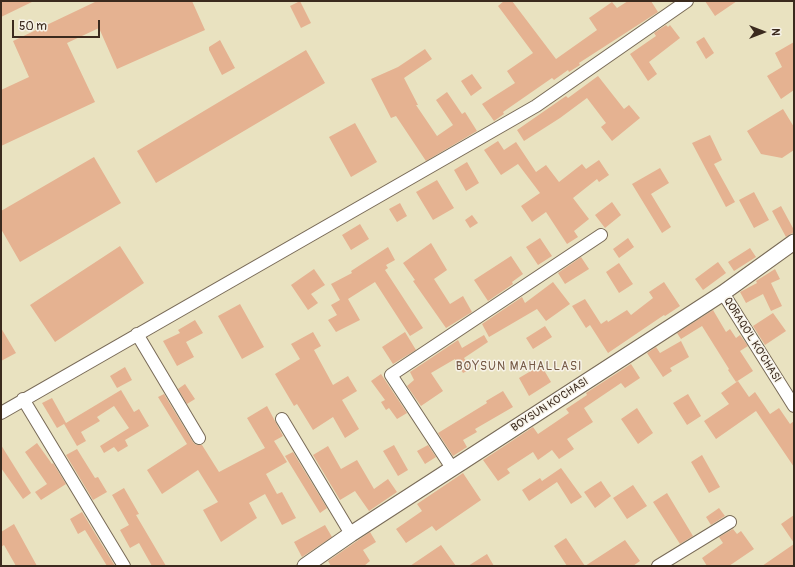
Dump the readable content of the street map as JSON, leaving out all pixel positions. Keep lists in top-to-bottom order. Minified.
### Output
{"streets":{"street":["QORAQO'L KO'CHASI","BOYSUN KO'CHASI"]},"crossings":[["QORAQO'L KO'CHASI","BOYSUN KO'CHASI"]],"districts":["BOYSUN MAHALLASI"],"scale_bar":"50 m","north":"right"}
